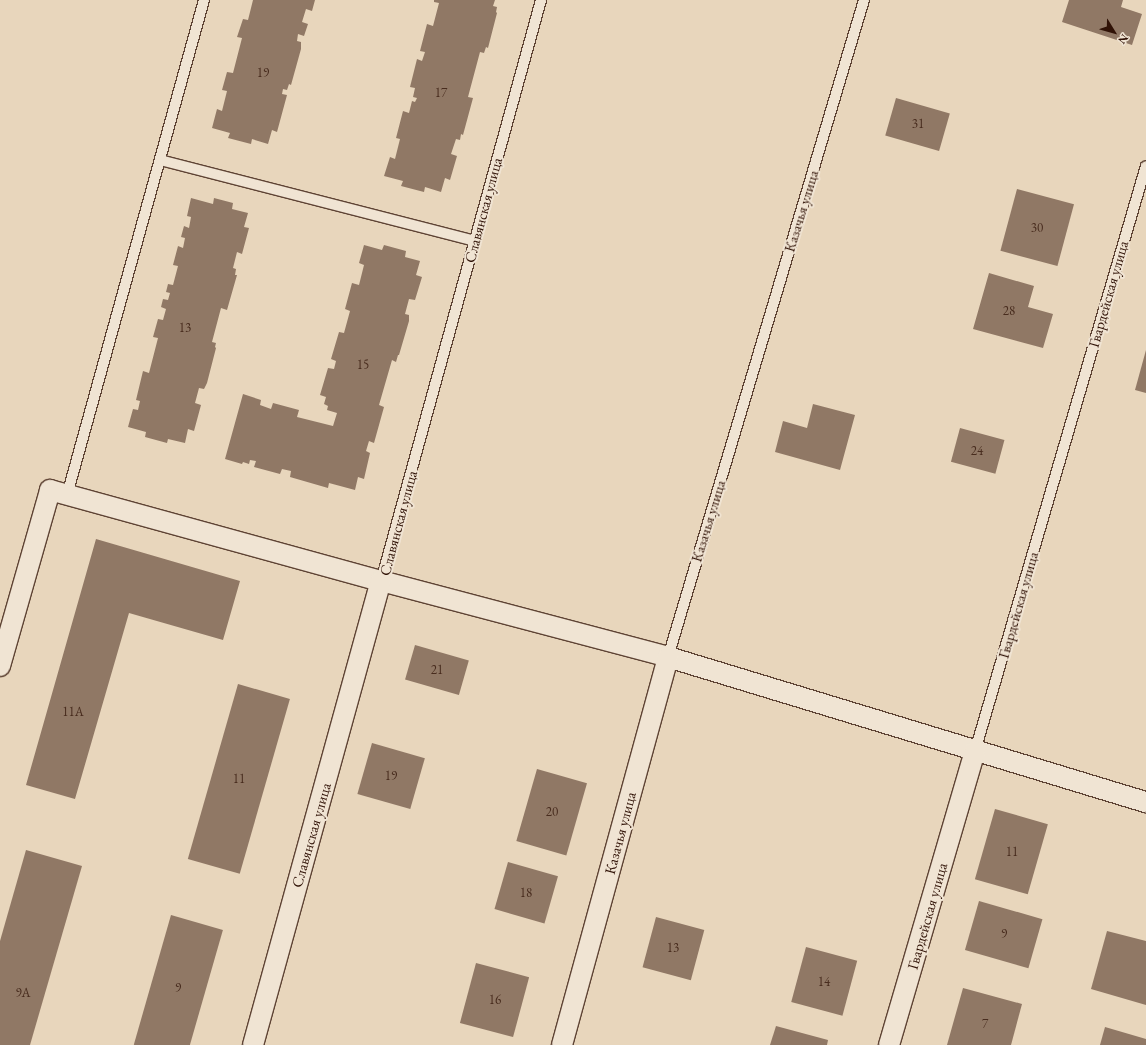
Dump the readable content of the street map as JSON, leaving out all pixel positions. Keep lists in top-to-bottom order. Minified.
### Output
{"streets":{"street":["Славянская улица","Казачья улица","Гвардейская улица"]},"house_numbers":["19","17","31","30","28","13","15","24","21","11А","19","11","20","11","18","9","13","14","9","9А","16","7"],"north":"bottom right"}
